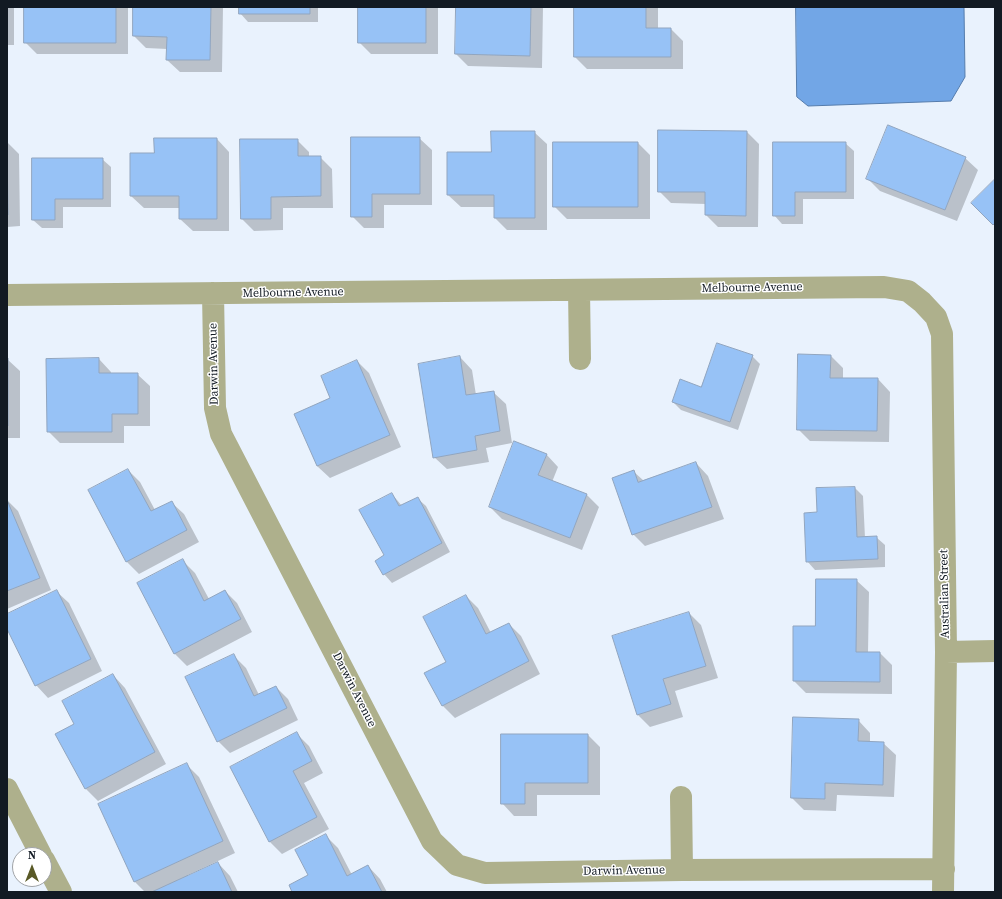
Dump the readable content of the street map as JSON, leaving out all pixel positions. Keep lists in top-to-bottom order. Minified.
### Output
{"streets":{"street":["Melbourne Avenue","Darwin Avenue","Australian Street"]},"crossings":[["Melbourne Avenue","Darwin Avenue"],["Melbourne Avenue","Australian Street"],["Darwin Avenue","Australian Street"]],"north":"top"}
